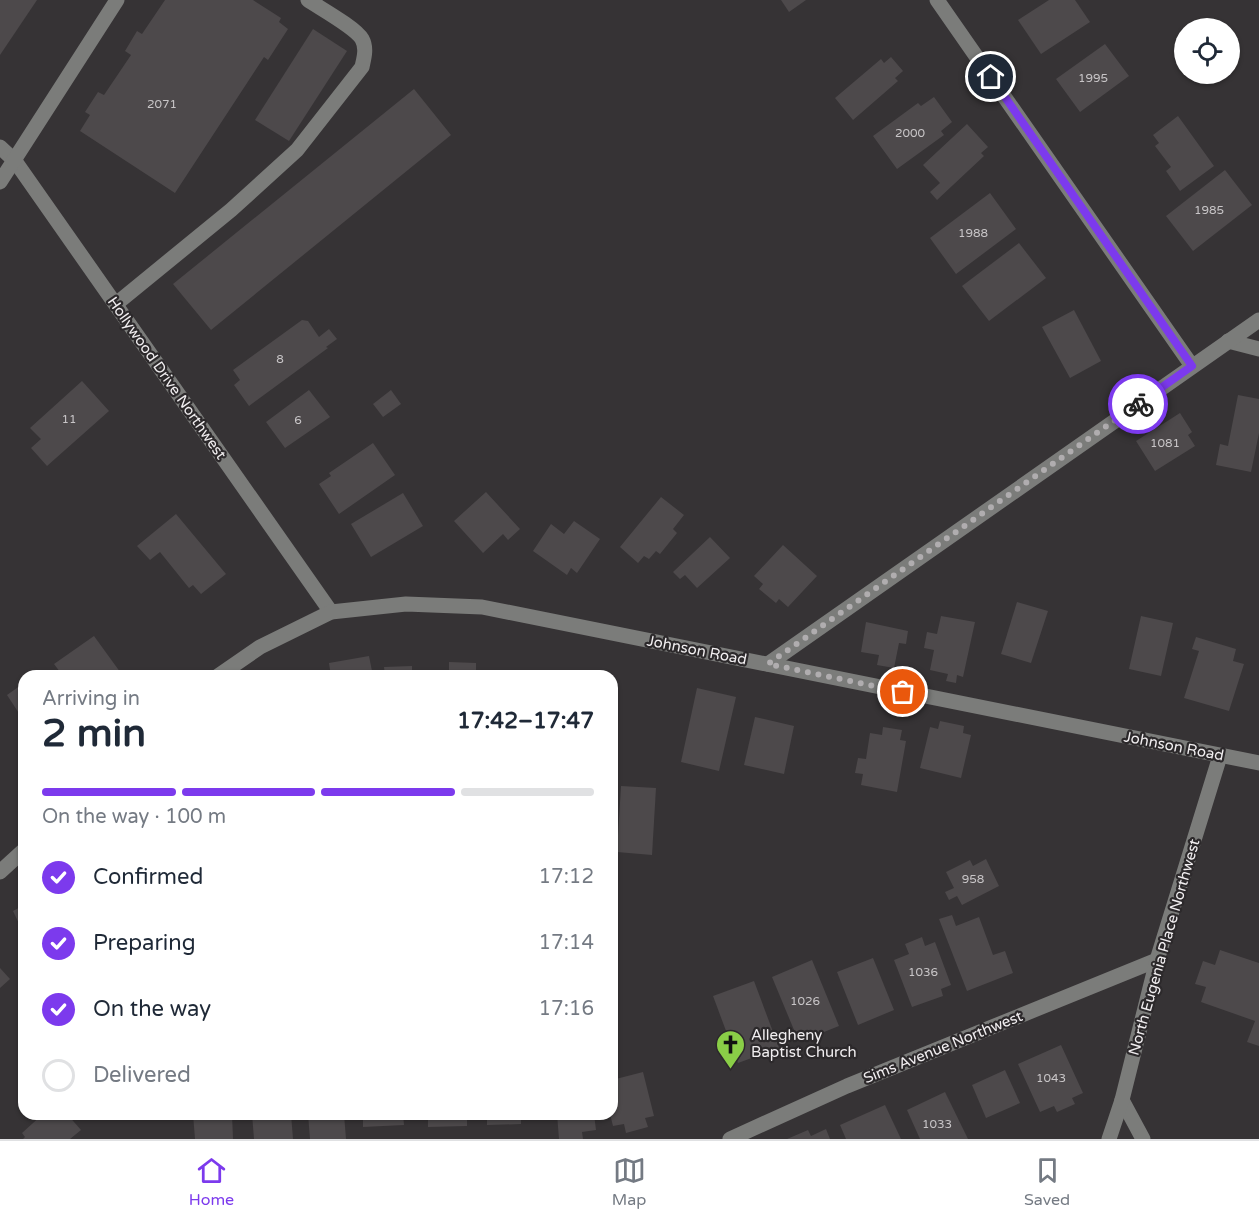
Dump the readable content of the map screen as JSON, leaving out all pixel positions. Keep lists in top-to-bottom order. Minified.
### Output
{"streets":{"street":["Hollywood Drive Northwest","Johnson Road","North Eugenia Place Northwest","Sims Avenue Northwest"]},"crossings":[["Hollywood Drive Northwest","Johnson Road"],["Johnson Road","North Eugenia Place Northwest"],["North Eugenia Place Northwest","Sims Avenue Northwest"]],"places":{"church":["Allegheny Baptist Church"]},"house_numbers":["1995","2071","2000","1985","1988","8","11","6","1081","958","1036","1026","1043","1033"],"page":{"heading":["2 min","Arriving in","17:42–17:47"],"bar":"On the way · 100 m","list":[["Confirmed","17:12"],["Preparing","17:14"],["On the way","17:16"],"Delivered"],"tabs":["Home","Map","Saved"]}}
